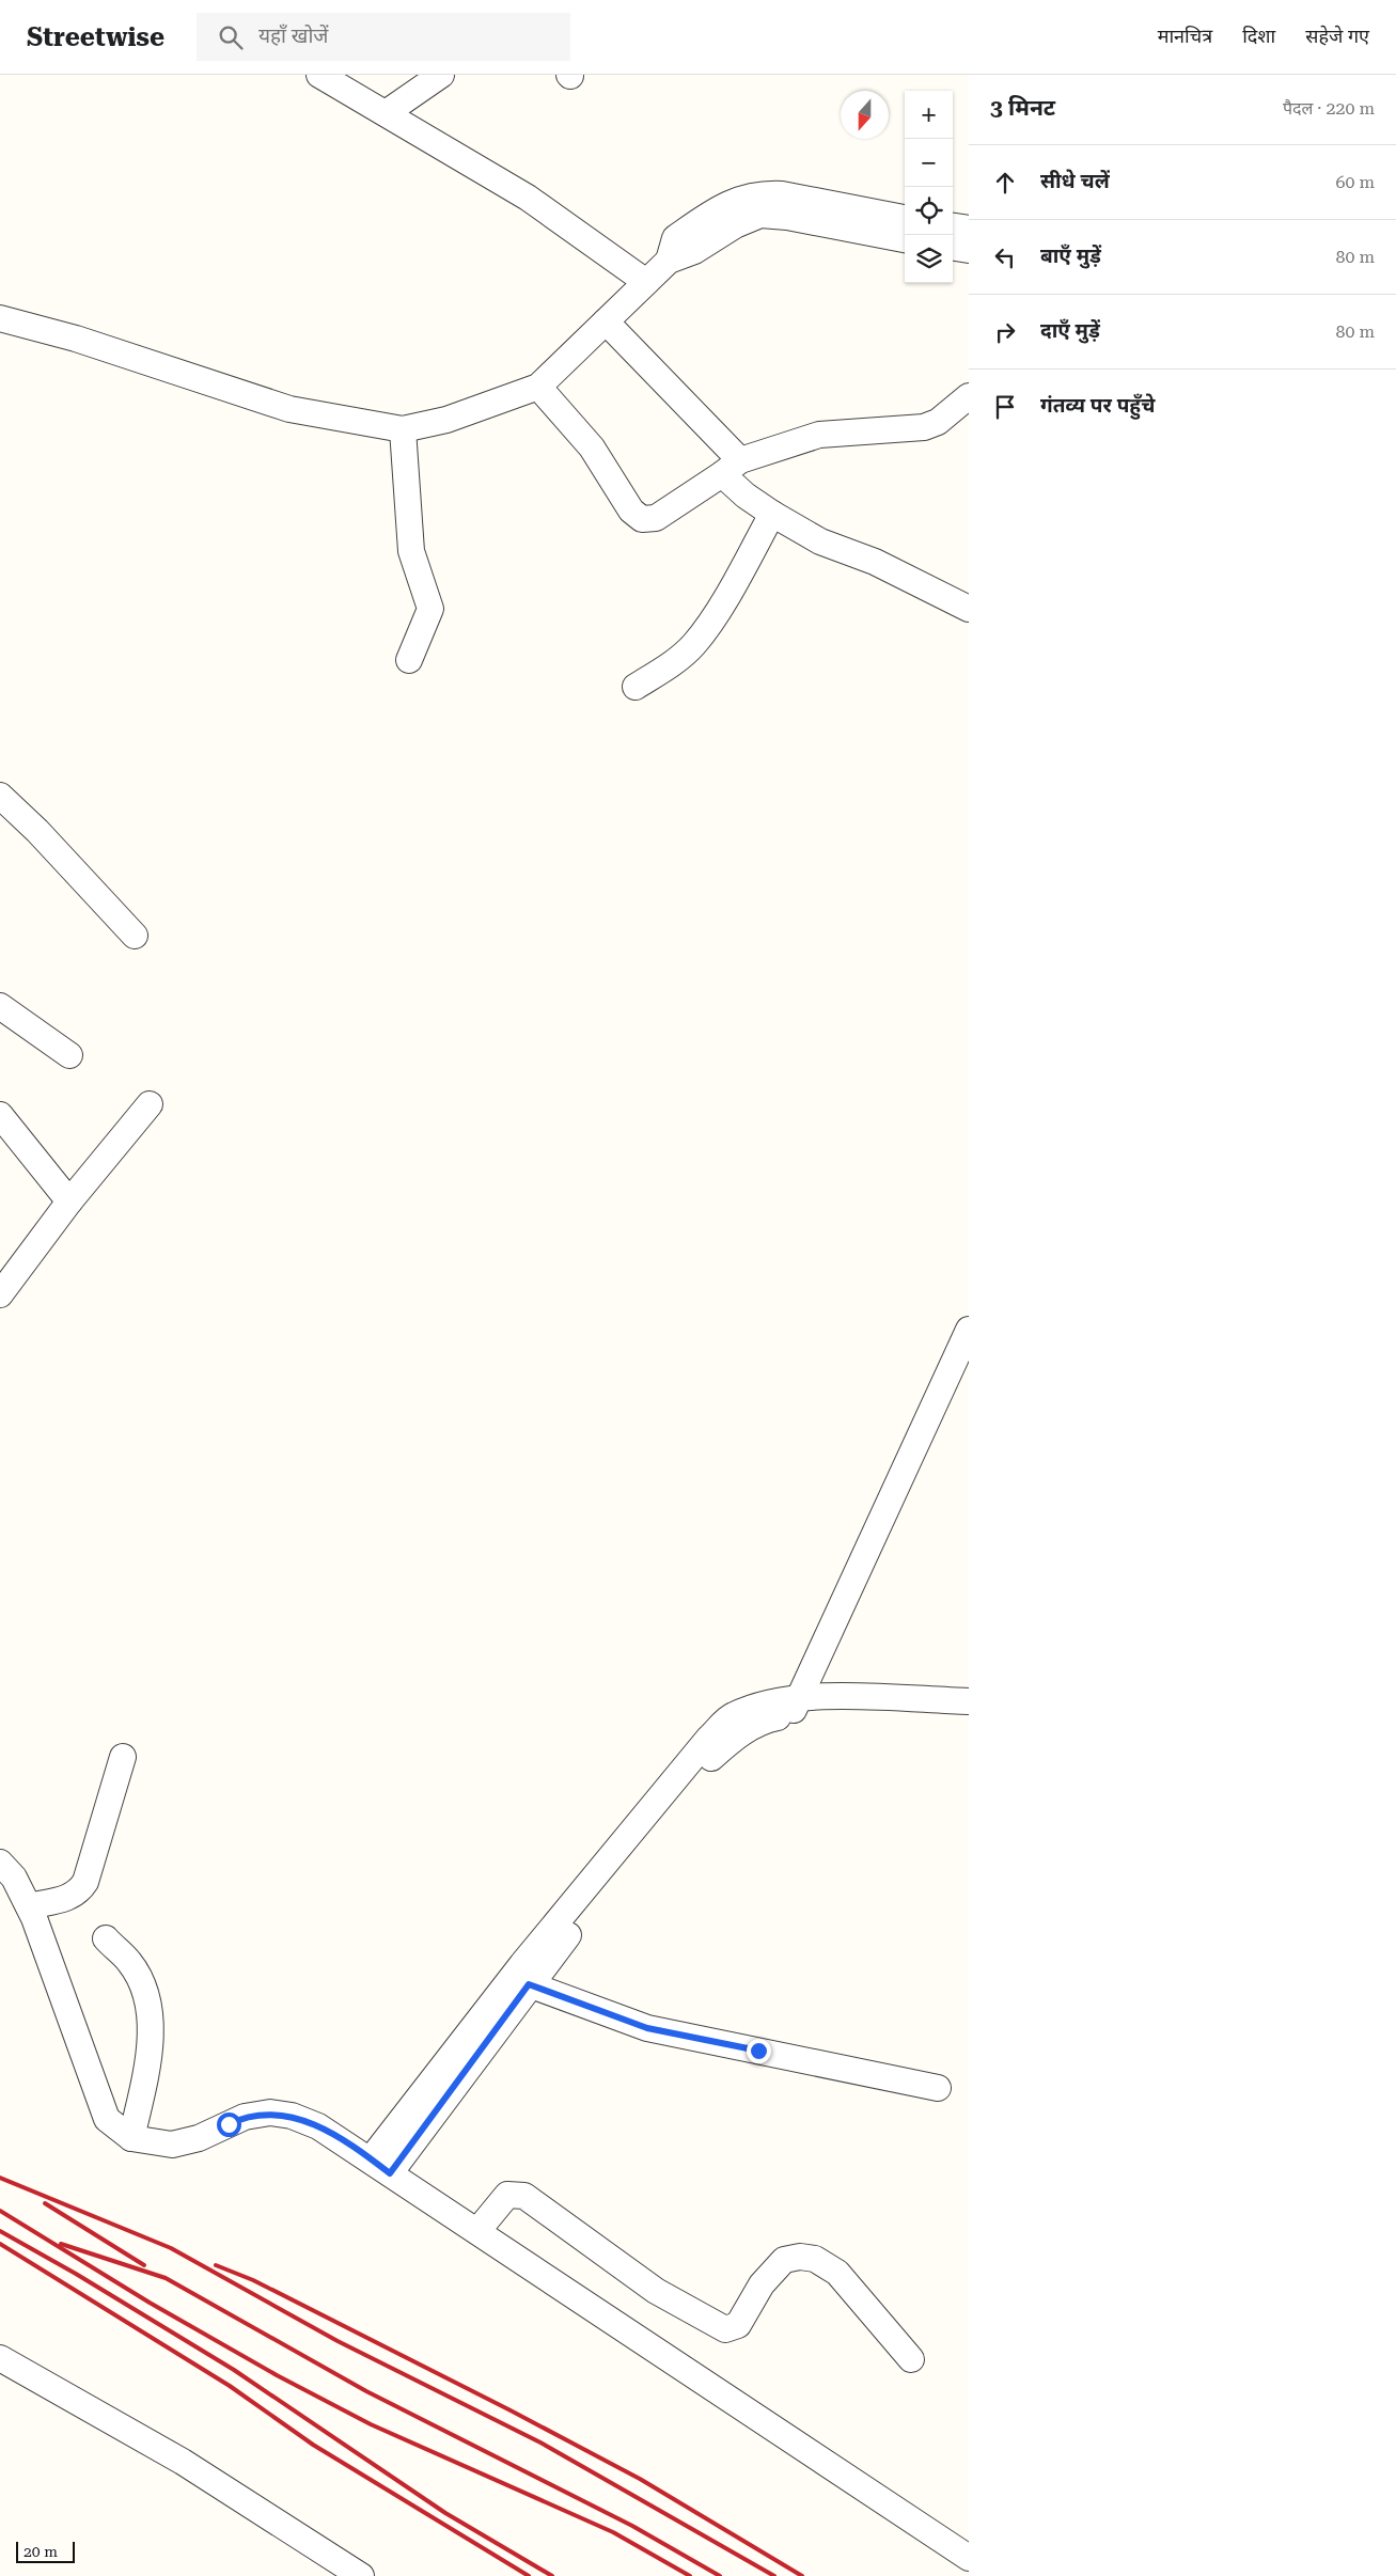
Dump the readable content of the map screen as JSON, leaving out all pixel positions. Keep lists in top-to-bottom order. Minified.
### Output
{"scale_bar":"20 m","north":"bottom","page":{"header":"Streetwise","search":"यहाँ खोजें","nav":["मानचित्र","दिशा","सहेजे गए"],"heading":["3 मिनट","पैदल · 220 m"],"map_buttons":["+","−"],"list":[["सीधे चलें","60 m"],["बाएँ मुड़ें","80 m"],["दाएँ मुड़ें","80 m"],"गंतव्य पर पहुँचे"],"scale":"20 m"}}
